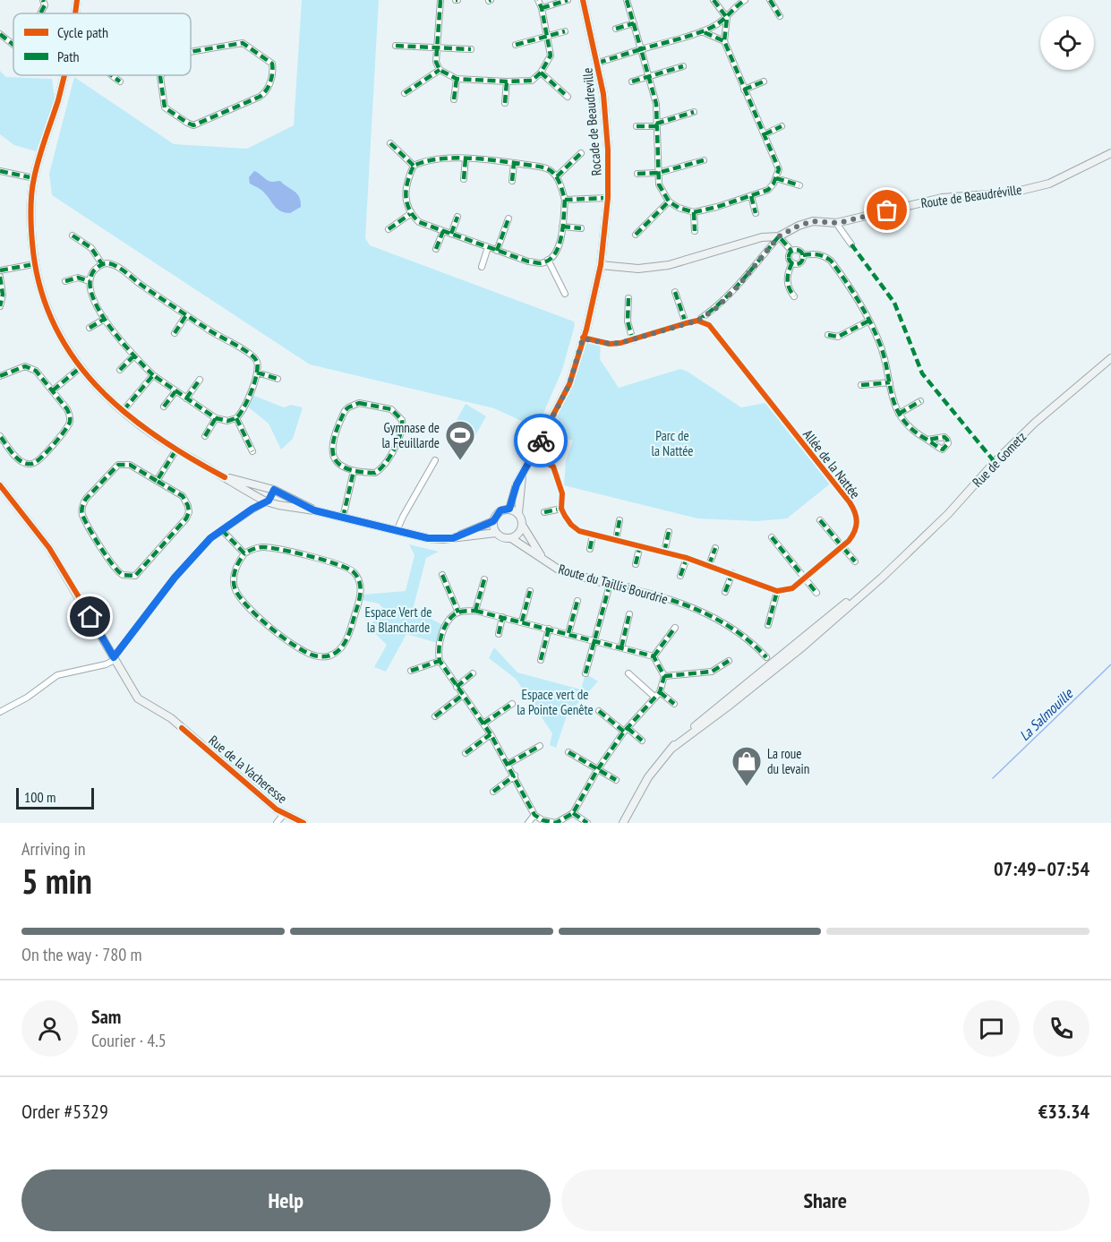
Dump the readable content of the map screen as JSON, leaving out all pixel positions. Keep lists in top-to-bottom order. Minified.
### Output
{"streets":{"street":["Rocade de Beaudreville","Route de Beaudréville","Rue de Gometz","Allée de la Nattée","Route du Taillis Bourdrie","Rue de la Vacheresse"]},"crossings":[["Rocade de Beaudreville","Route du Taillis Bourdrie"]],"water":["La Salmouille"],"parks":["Parc de la Nattée","Espace Vert de la Blancharde","Espace vert de la Pointe Genête"],"places":{"sports":["Gymnase de la Feuillarde"],"shop":["La roue du levain"]},"legend":["Cycle path","Path"],"scale_bar":"100 m","page":{"scale":"100 m","heading":["5 min","Arriving in","07:49–07:54"],"panel":["Sam","Courier · 4.5","Order #5329","€33.34"],"bar":"On the way · 780 m","buttons":["Help","Share"]}}
